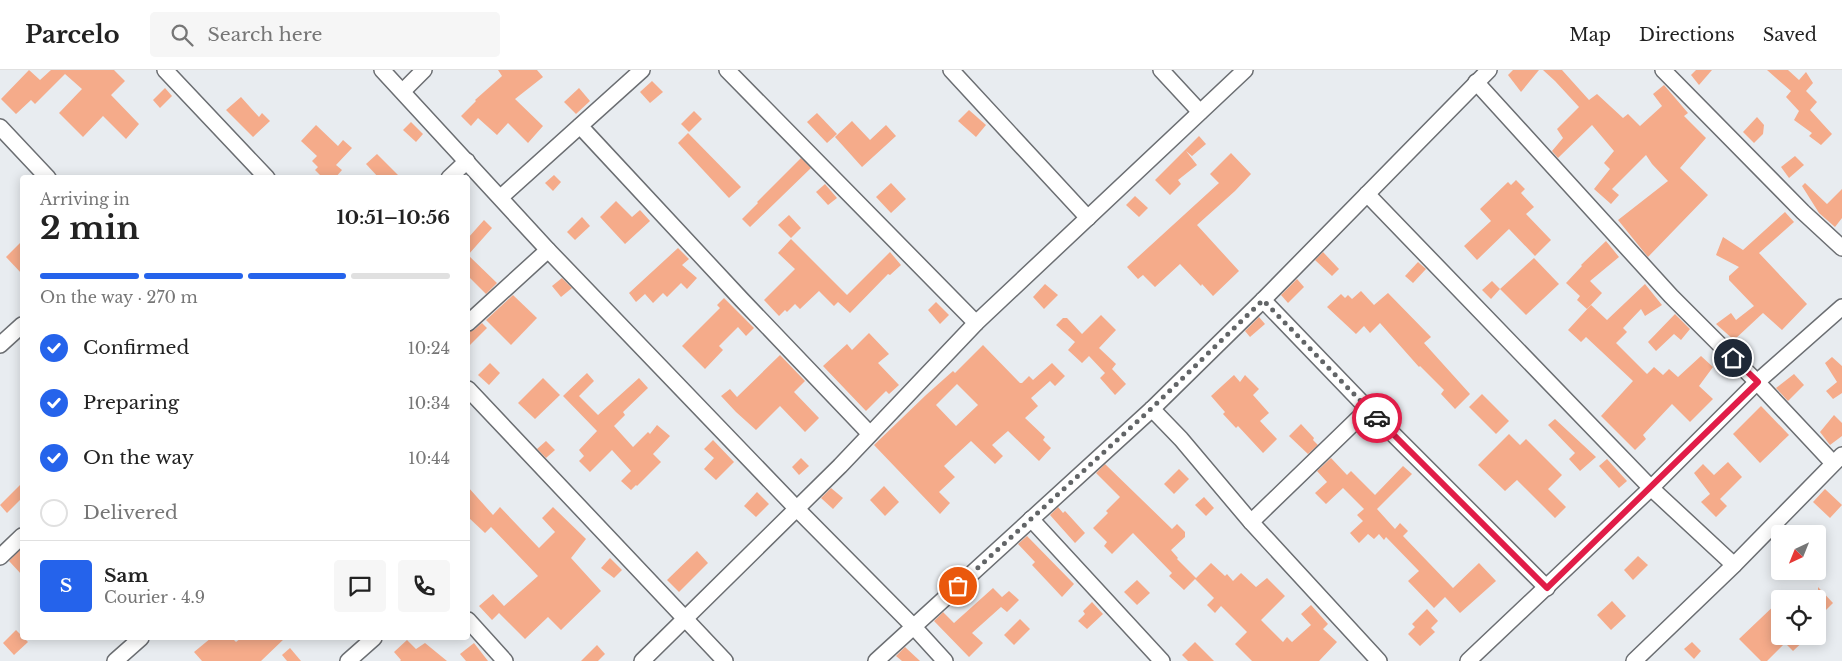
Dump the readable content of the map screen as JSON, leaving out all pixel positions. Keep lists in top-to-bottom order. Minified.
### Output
{"north":"bottom left","page":{"header":"Parcelo","search":"Search here","nav":["Map","Directions","Saved"],"heading":["2 min","Arriving in","10:51–10:56"],"panel":["Sam","Courier · 4.9"],"bar":"On the way · 270 m","list":[["Confirmed","10:24"],["Preparing","10:34"],["On the way","10:44"],"Delivered"],"round":"S"}}
